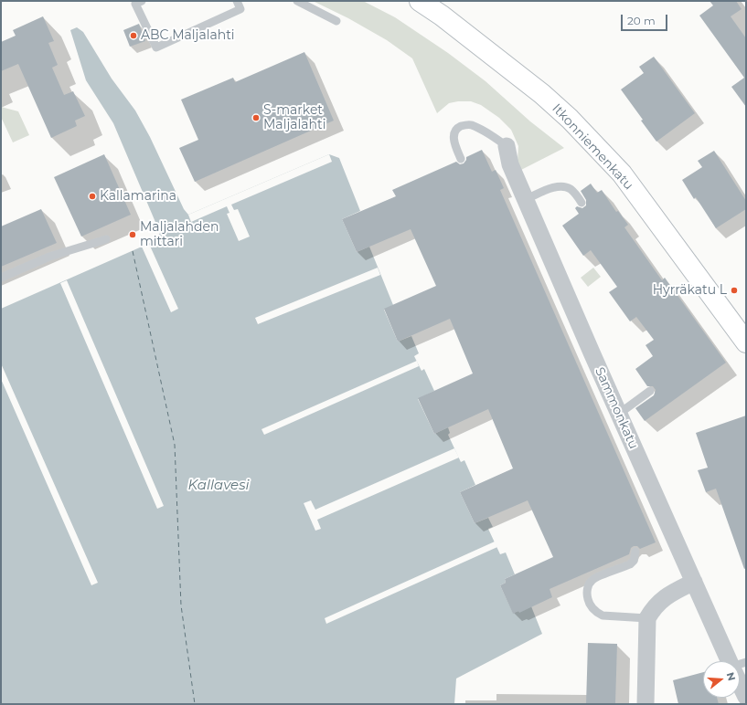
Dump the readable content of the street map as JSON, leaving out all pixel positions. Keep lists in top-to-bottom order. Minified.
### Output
{"streets":{"main road":["Itkonniemenkatu"],"street":["Sammonkatu"]},"water":["Kallavesi"],"places":["ABC Maljalahti","S-market Maljalahti","Kallamarina","Maljalahden mittari","Hyrräkatu L"],"scale_bar":"20 m","north":"right"}
